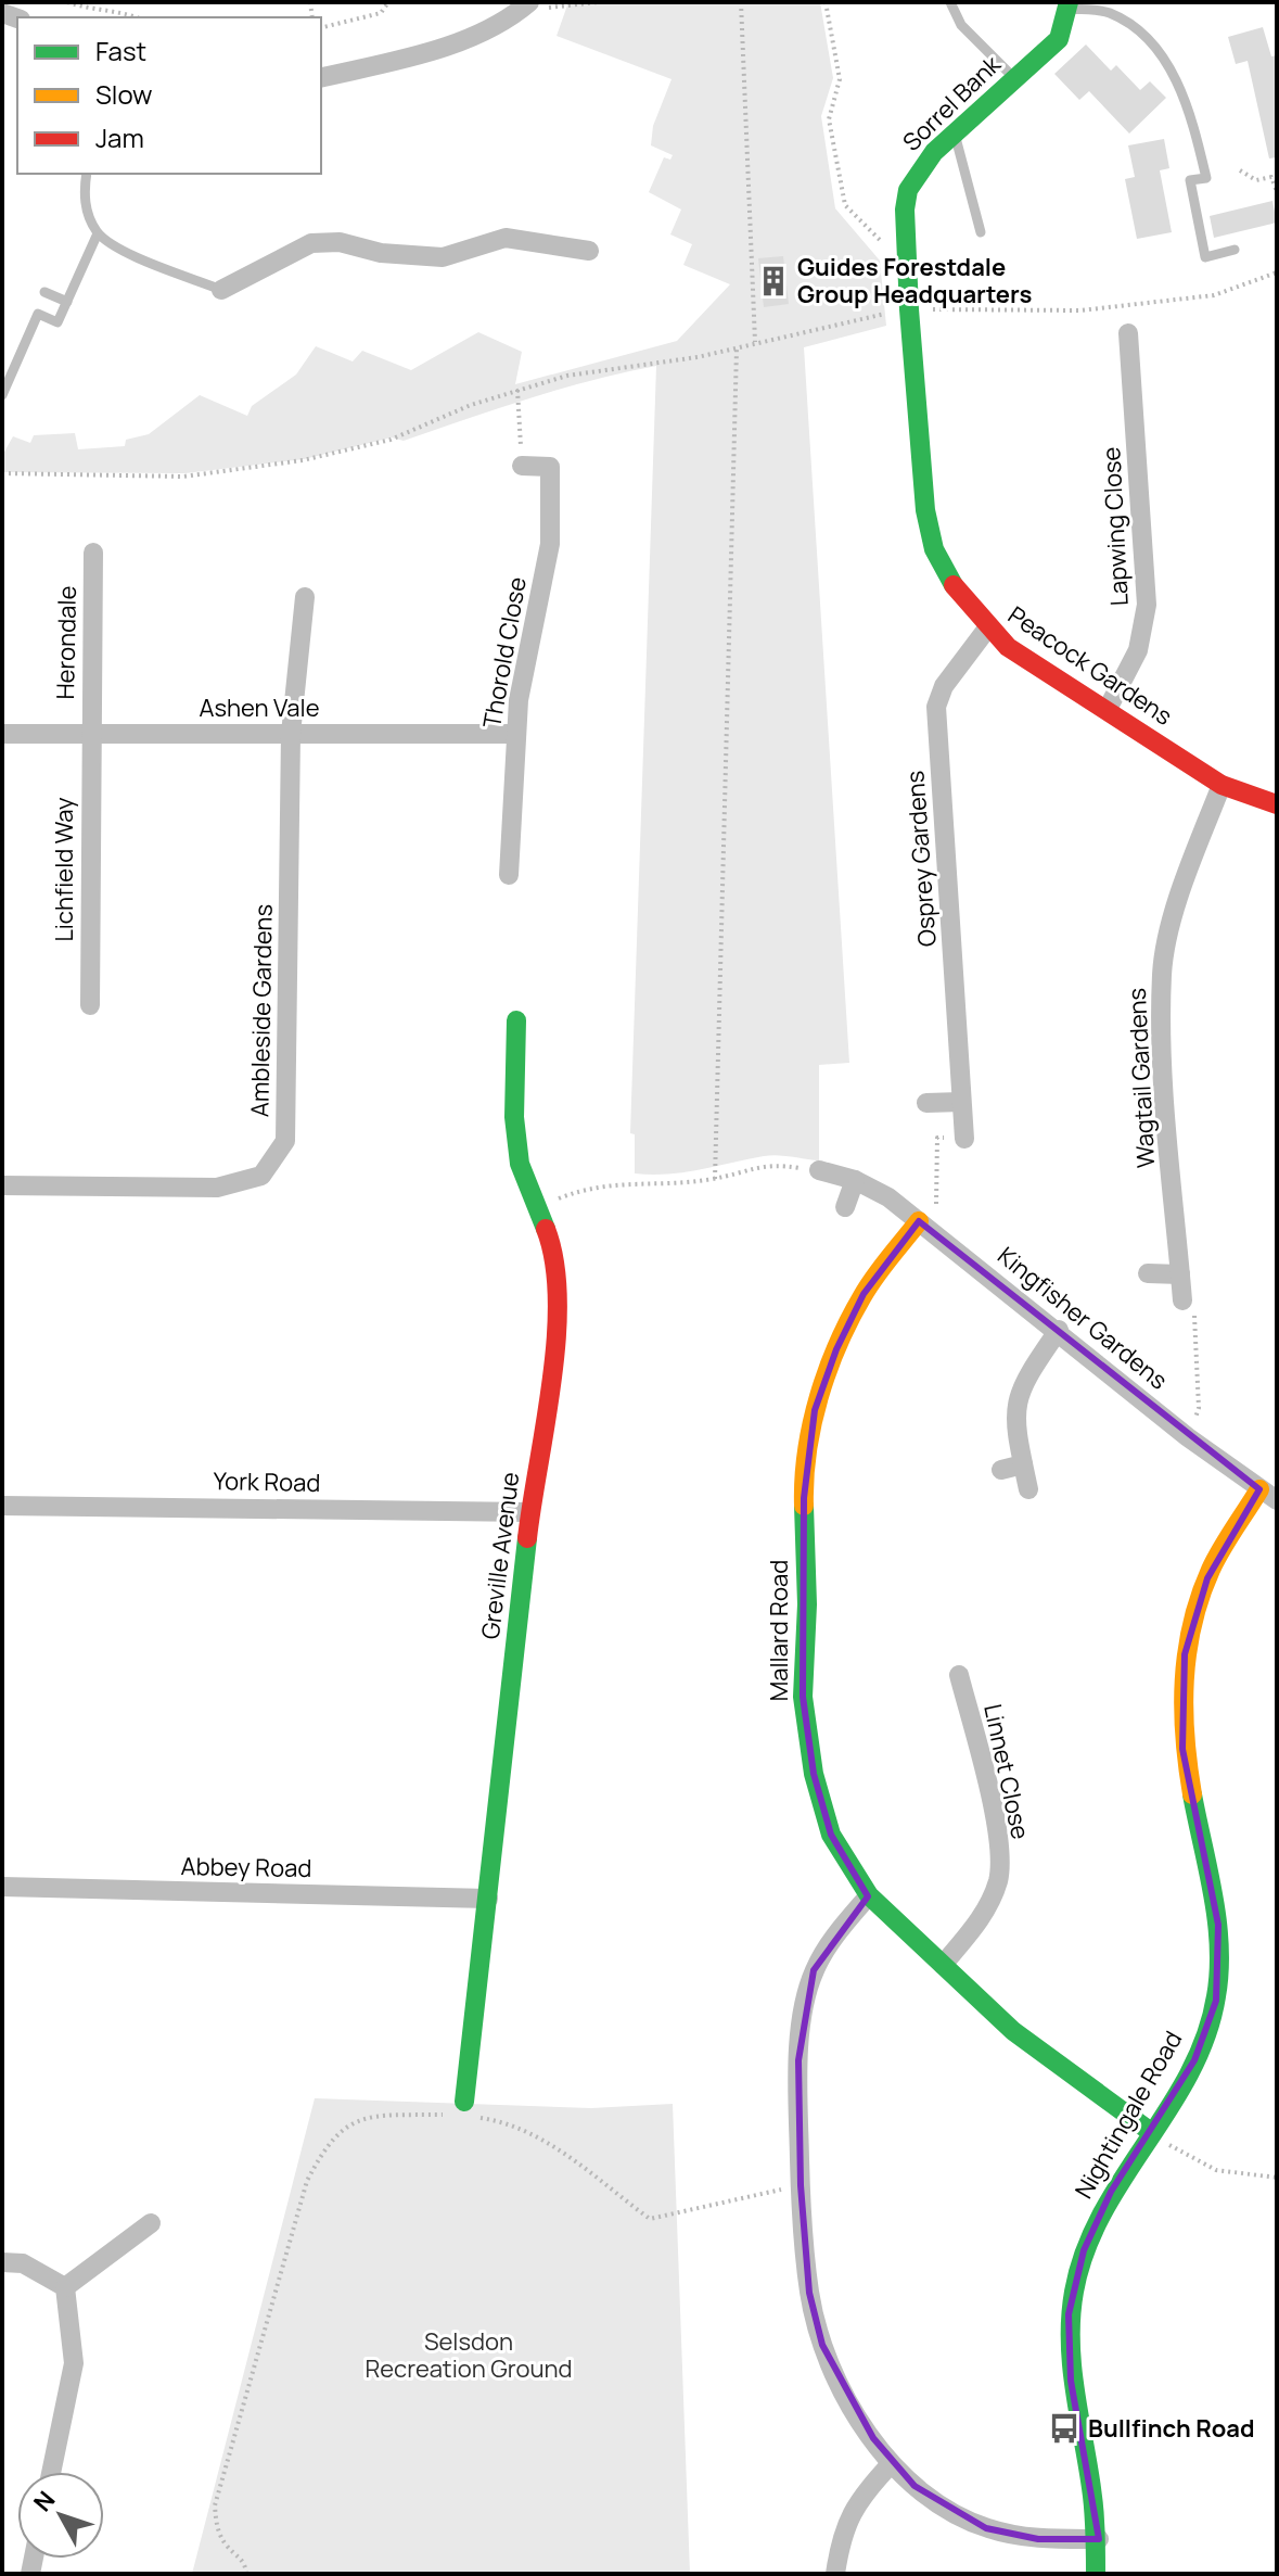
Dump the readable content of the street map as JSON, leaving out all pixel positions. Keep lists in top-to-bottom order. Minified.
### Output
{"streets":{"street":["Sorrel Bank","Lapwing Close","Herondale","Thorold Close","Peacock Gardens","Ashen Vale","Osprey Gardens","Lichfield Way","Ambleside Gardens","Wagtail Gardens","Kingfisher Gardens","York Road","Greville Avenue","Mallard Road","Linnet Close","Abbey Road","Nightingale Road"]},"crossings":[["Sorrel Bank","Peacock Gardens"],["Lapwing Close","Peacock Gardens"],["Herondale","Ashen Vale"],["Herondale","Lichfield Way"],["Thorold Close","Ashen Vale"],["Peacock Gardens","Osprey Gardens"],["Peacock Gardens","Wagtail Gardens"],["Ashen Vale","Lichfield Way"],["Ashen Vale","Ambleside Gardens"],["Kingfisher Gardens","Mallard Road"],["Kingfisher Gardens","Nightingale Road"],["York Road","Greville Avenue"],["Greville Avenue","Abbey Road"],["Mallard Road","Linnet Close"],["Mallard Road","Nightingale Road"]],"parks":["Selsdon Recreation Ground"],"places":{"building":["Guides Forestdale Group Headquarters"],"bus stop":["Bullfinch Road"]},"legend":["Fast","Slow","Jam"],"north":"top left"}
